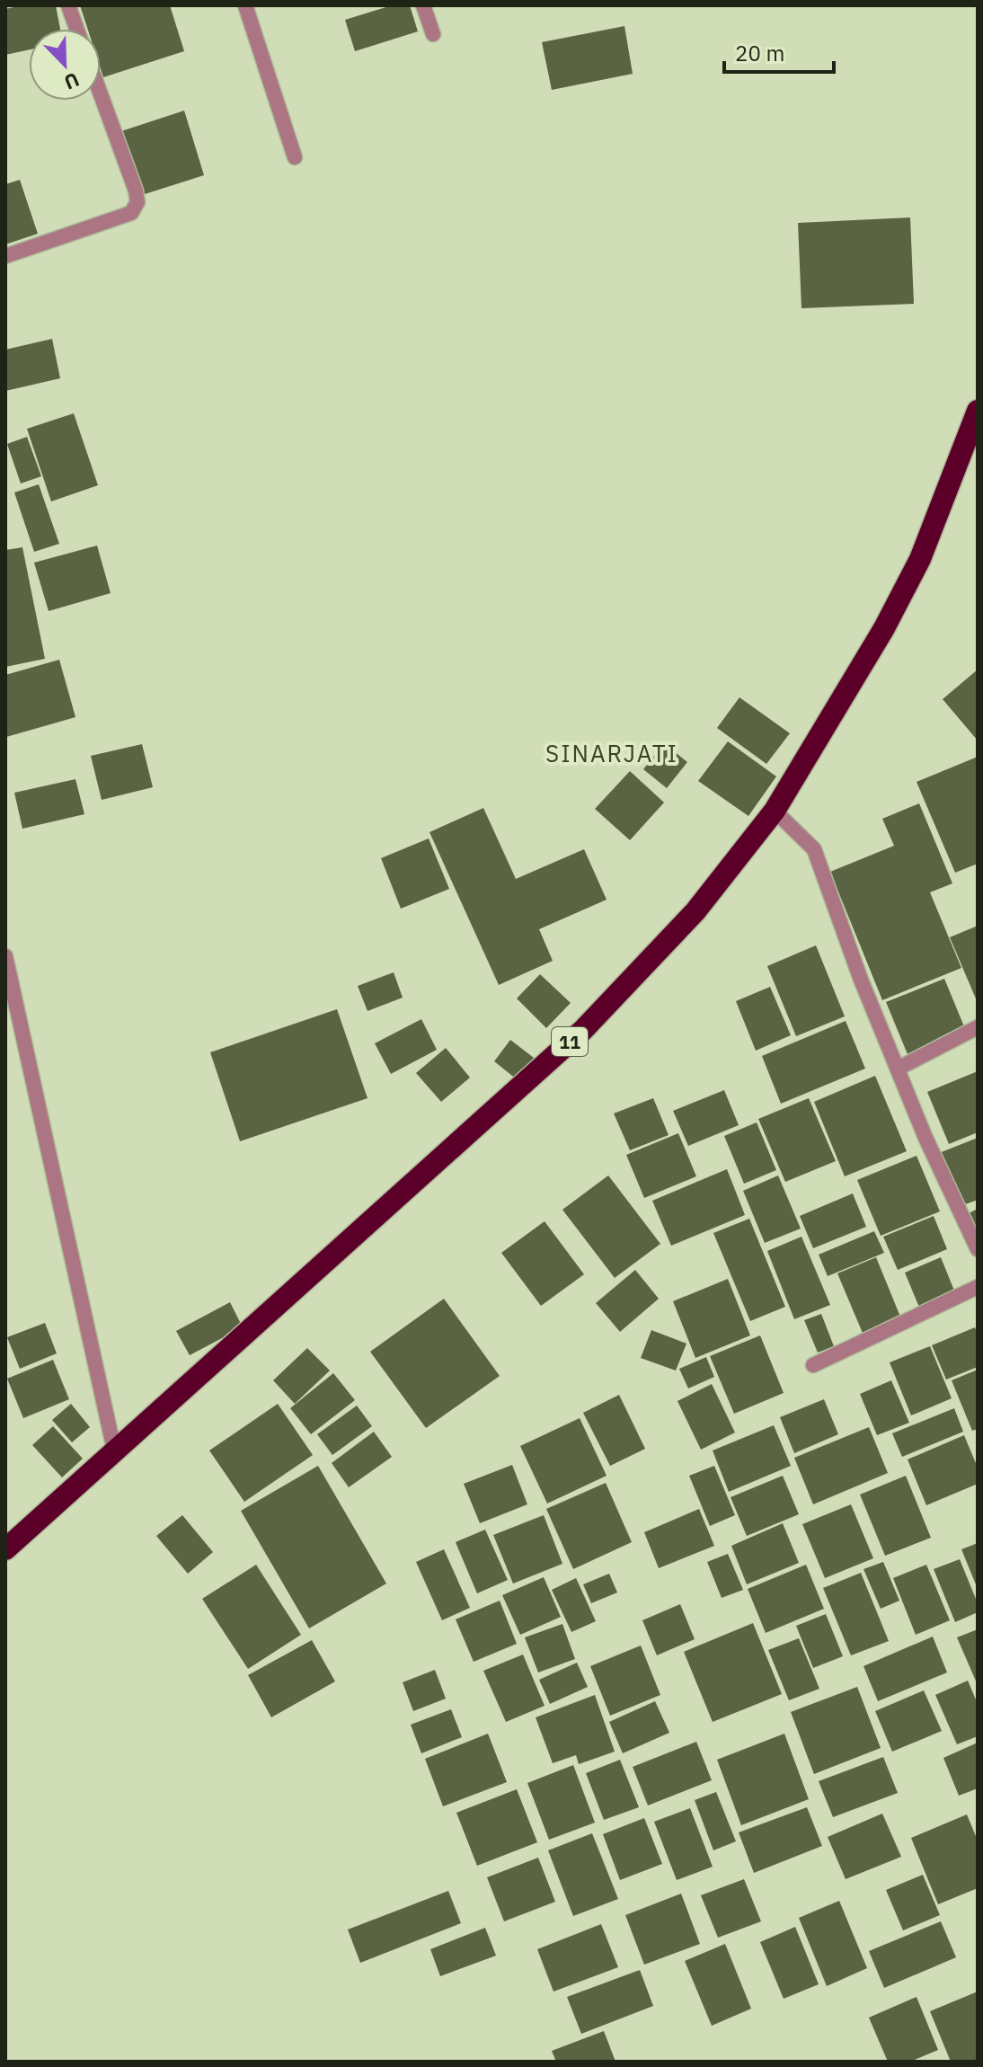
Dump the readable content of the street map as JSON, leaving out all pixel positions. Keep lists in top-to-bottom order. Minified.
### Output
{"streets":{"highway":["11"]},"districts":["SINARJATI"],"scale_bar":"20 m","north":"bottom right"}
